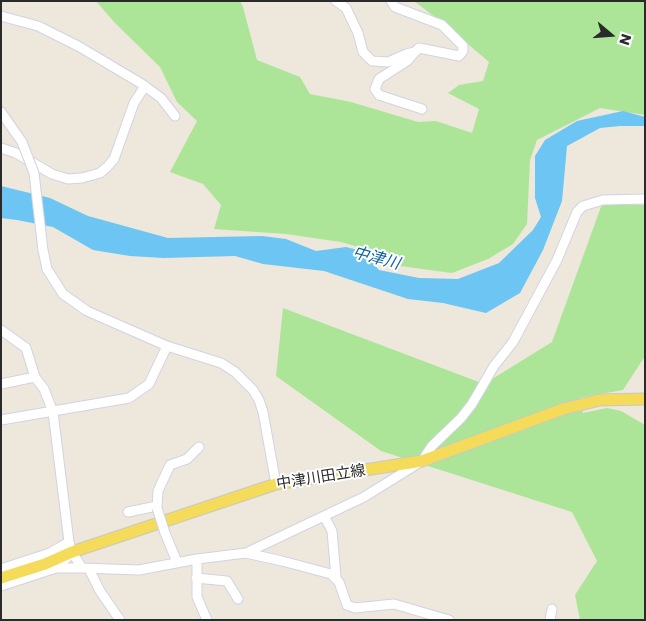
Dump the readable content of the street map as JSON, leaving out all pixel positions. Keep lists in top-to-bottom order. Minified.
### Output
{"streets":{"main road":["中津川田立線"]},"water":["中津川"],"north":"right"}
